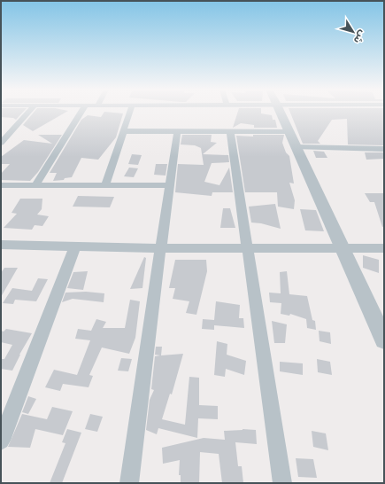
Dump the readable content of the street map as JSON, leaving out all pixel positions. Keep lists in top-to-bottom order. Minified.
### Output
{"north":"bottom right"}
